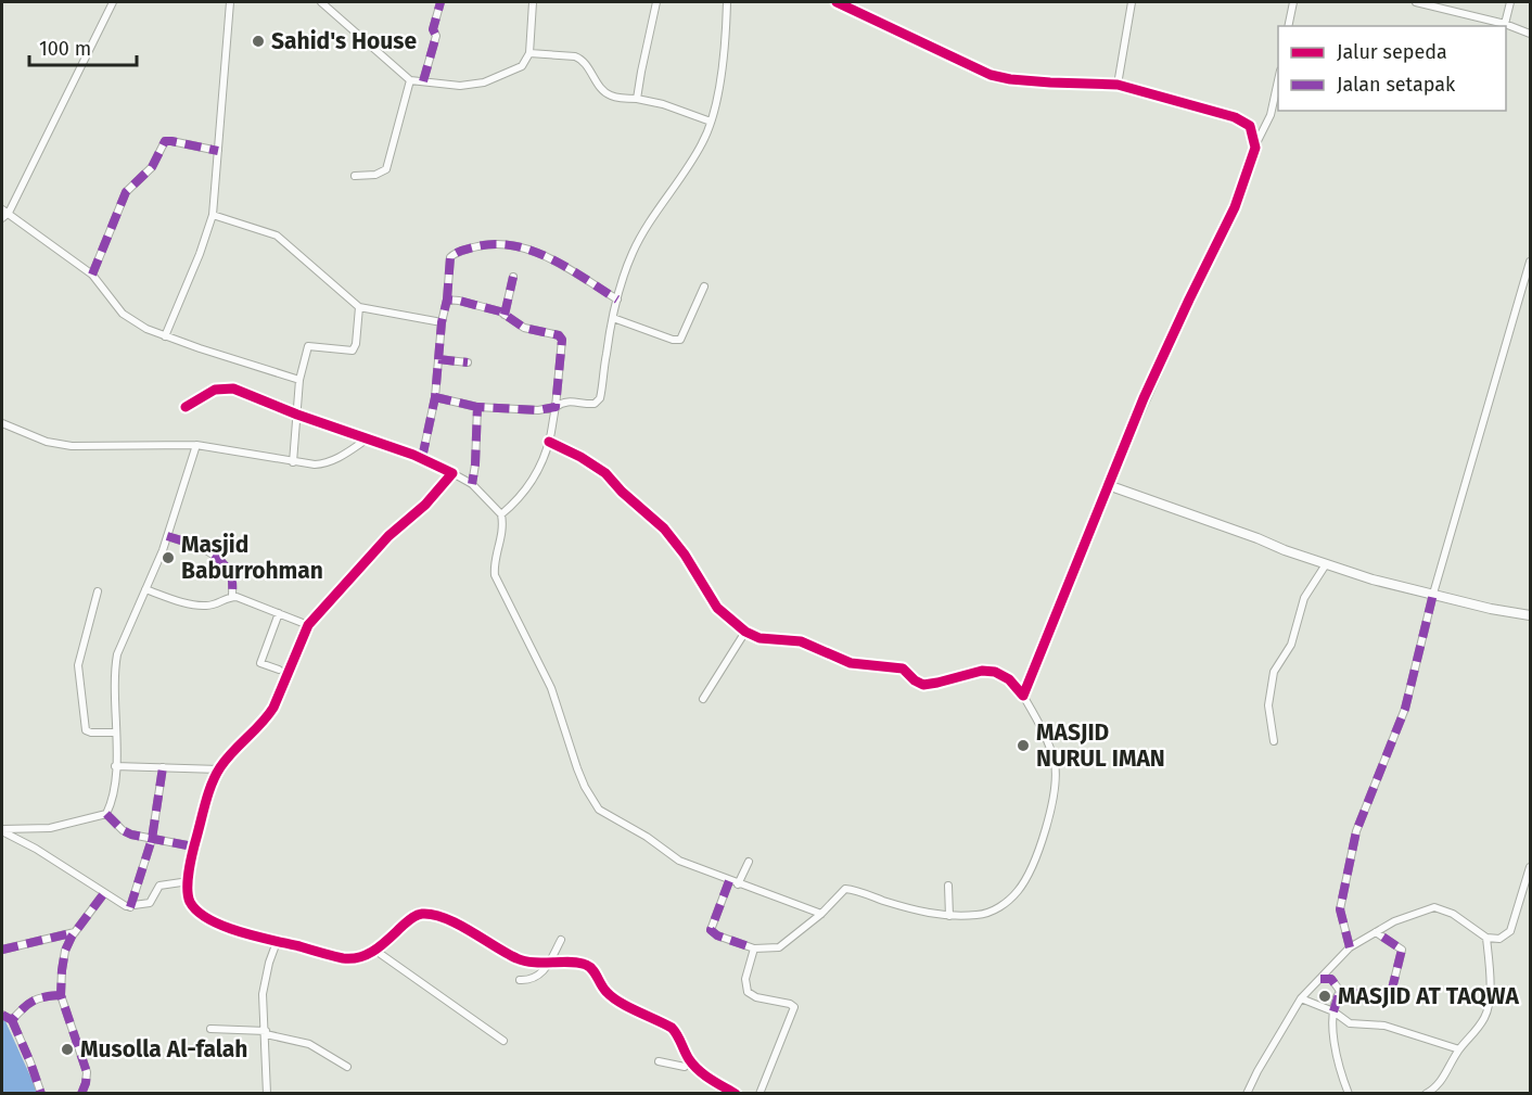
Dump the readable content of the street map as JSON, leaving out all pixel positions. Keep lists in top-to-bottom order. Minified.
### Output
{"places":["Sahid's House","Masjid Baburrohman","MASJID NURUL IMAN","MASJID AT TAQWA","Musolla Al-falah"],"legend":["Jalur sepeda","Jalan setapak"],"scale_bar":"100 m"}
